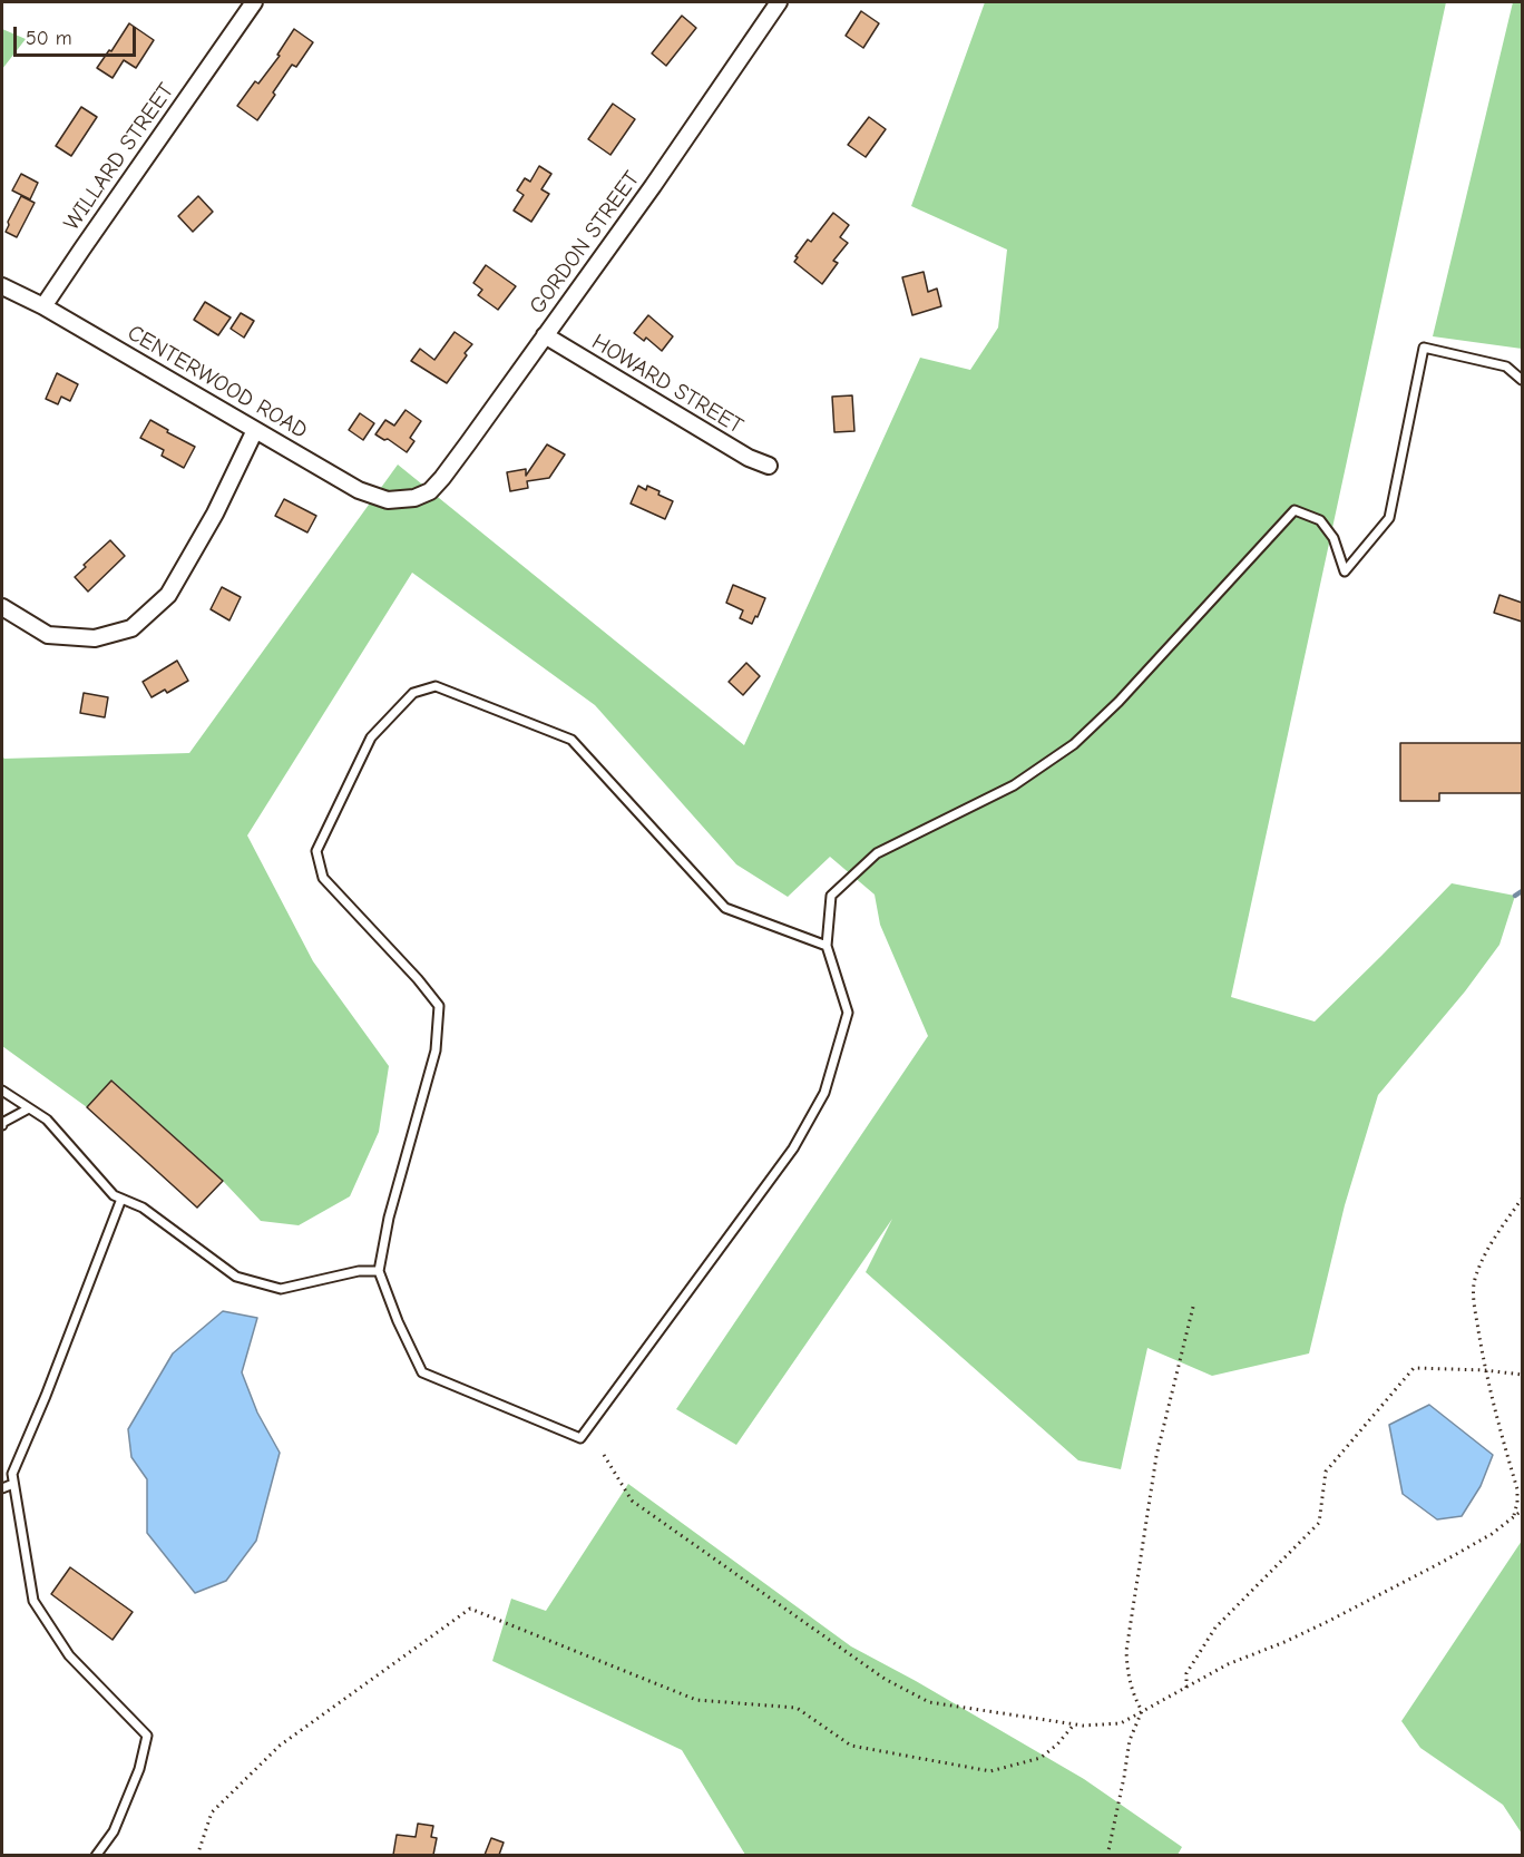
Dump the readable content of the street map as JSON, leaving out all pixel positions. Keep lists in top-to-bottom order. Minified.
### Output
{"streets":{"street":["WILLARD STREET","GORDON STREET","CENTERWOOD ROAD","HOWARD STREET"]},"crossings":[["WILLARD STREET","CENTERWOOD ROAD"],["GORDON STREET","CENTERWOOD ROAD"],["GORDON STREET","HOWARD STREET"]],"scale_bar":"50 m"}
